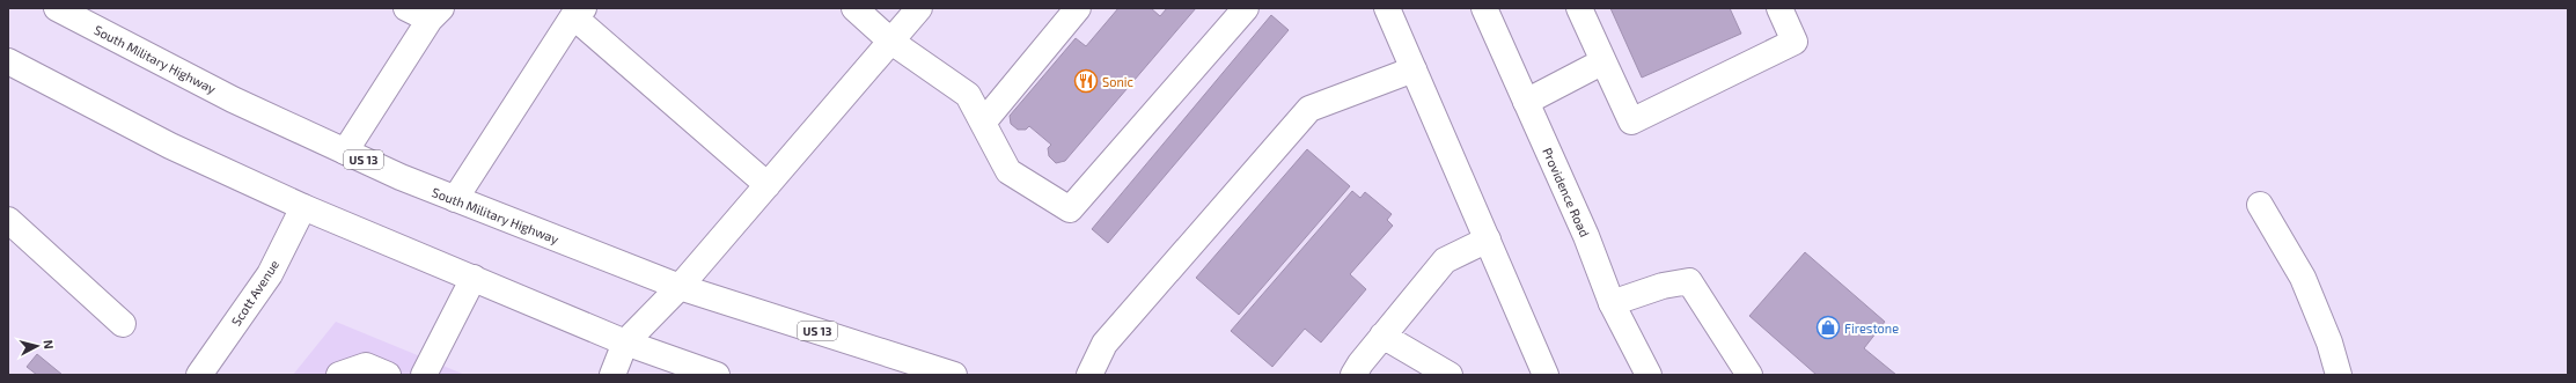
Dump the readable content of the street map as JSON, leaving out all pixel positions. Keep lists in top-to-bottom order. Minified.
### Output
{"streets":{"main road":["South Military Highway","US 13","Providence Road","Scott Avenue"]},"places":{"restaurant":["Sonic"],"shop":["Firestone"]},"north":"right"}
